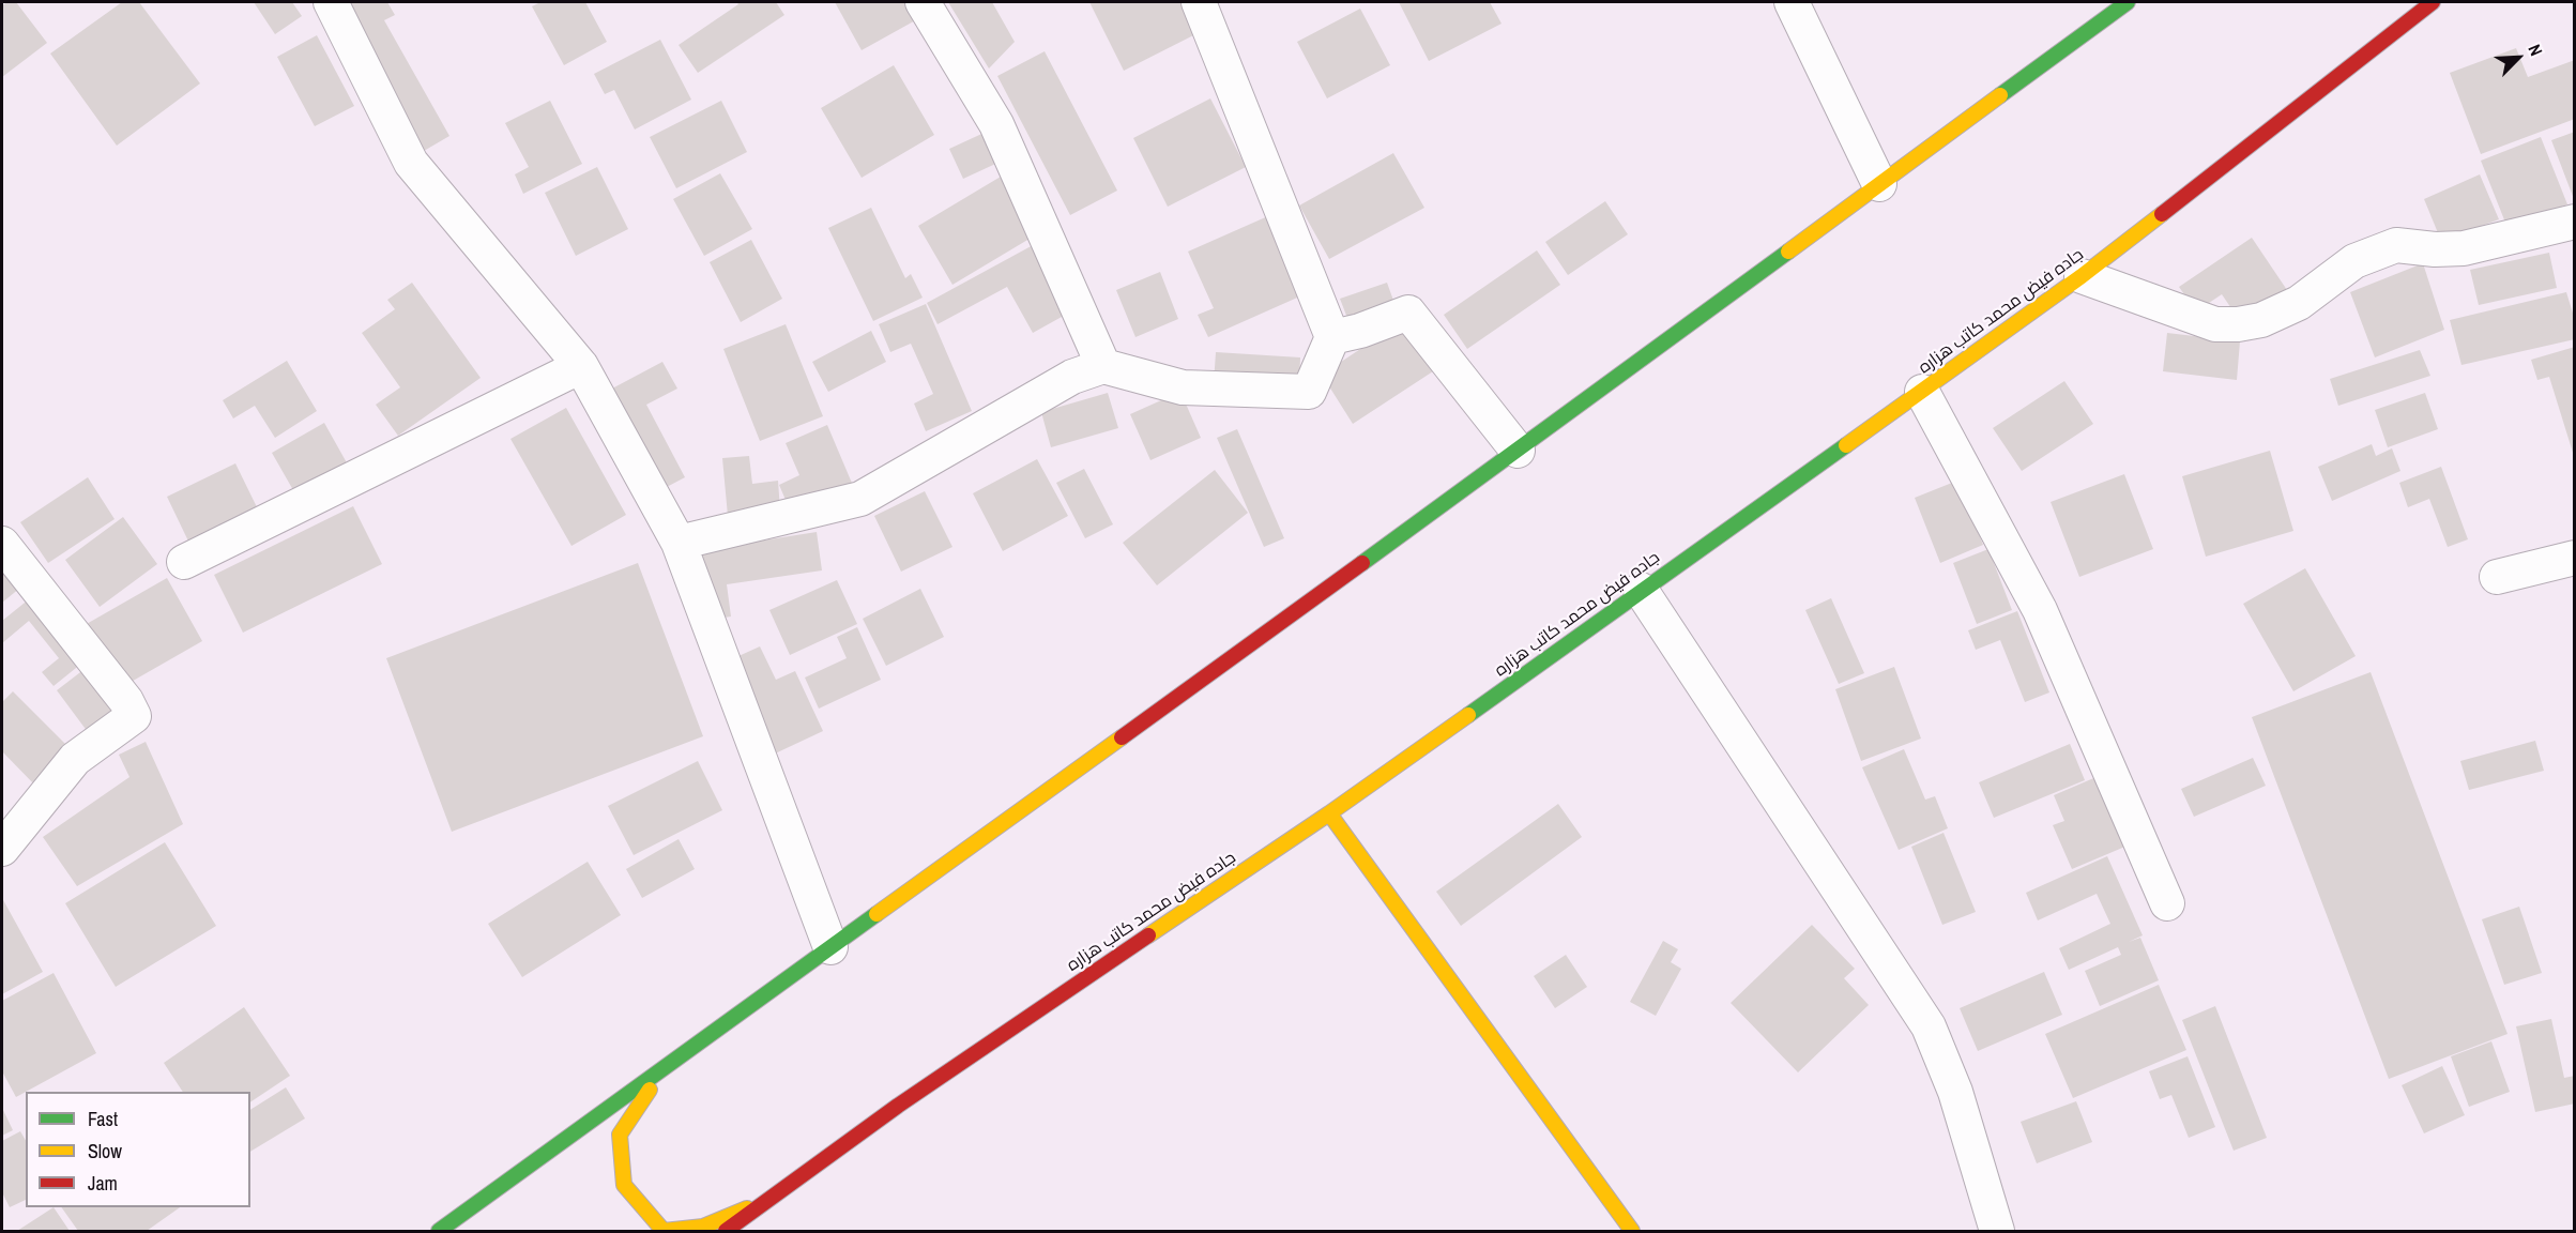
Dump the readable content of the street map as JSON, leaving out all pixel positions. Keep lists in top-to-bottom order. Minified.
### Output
{"streets":{"main road":["جاده فیض محمد کاتب هزاره"]},"legend":["Fast","Slow","Jam"],"north":"top right"}
